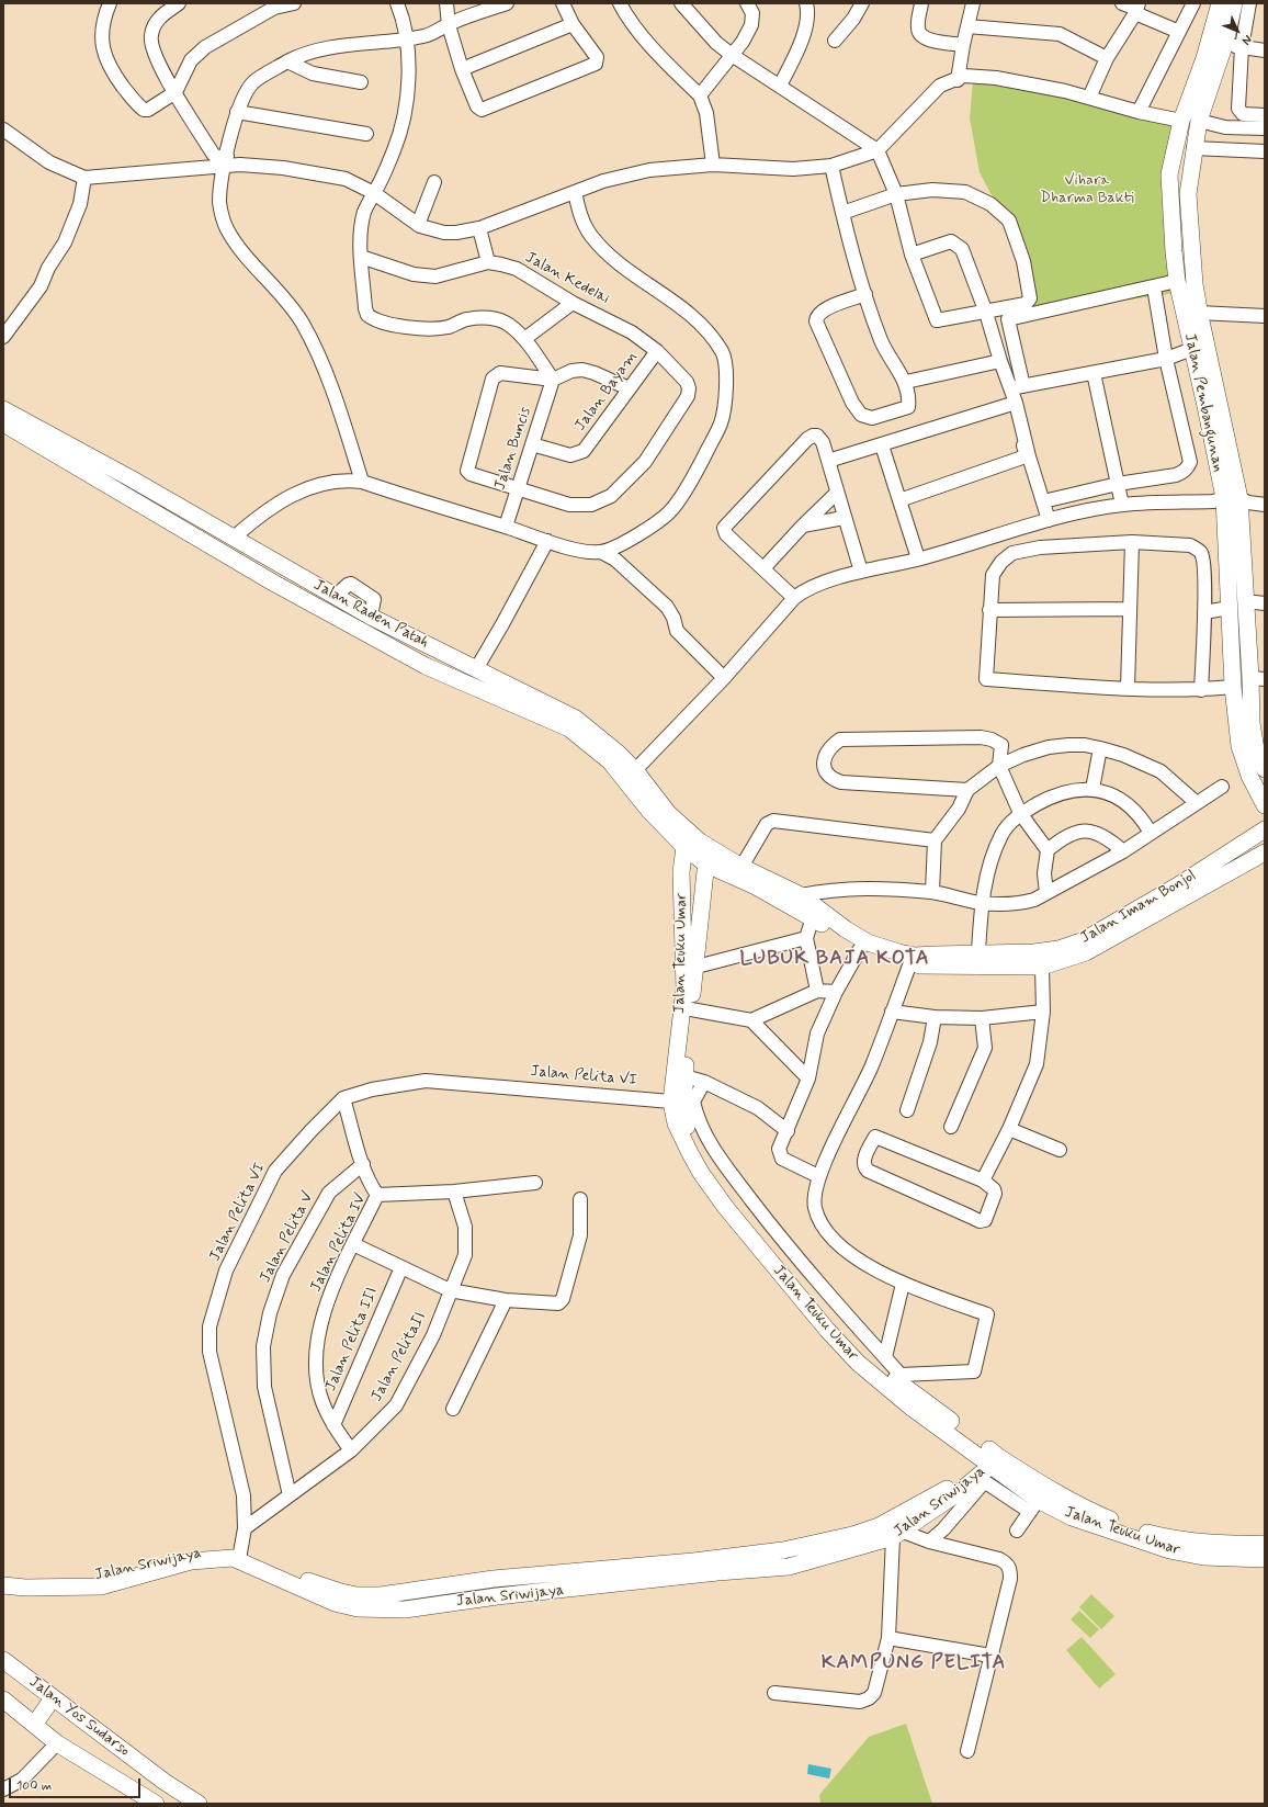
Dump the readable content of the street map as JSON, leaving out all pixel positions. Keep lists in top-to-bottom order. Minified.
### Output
{"streets":{"main road":["Jalan Pembangunan","Jalan Raden Patah","Jalan Imam Bonjol","Jalan Teuku Umar","Jalan Sriwijaya","Jalan Yos Sudarso"],"street":["Jalan Kedelai","Jalan Bayam","Jalan Buncis","Jalan Pelita VI","Jalan Pelita V","Jalan Pelita IV","Jalan Pelita III","Jalan PelitaII"]},"crossings":[["Jalan Kedelai","Jalan Bayam"],["Jalan Kedelai","Jalan Buncis"],["Jalan Bayam","Jalan Buncis"],["Jalan Raden Patah","Jalan Imam Bonjol"],["Jalan Raden Patah","Jalan Teuku Umar"],["Jalan Imam Bonjol","Jalan Teuku Umar"],["Jalan Teuku Umar","Jalan Pelita VI"],["Jalan Teuku Umar","Jalan Sriwijaya"],["Jalan Pelita VI","Jalan PelitaII"],["Jalan Pelita VI","Jalan Sriwijaya"],["Jalan Pelita V","Jalan PelitaII"],["Jalan Pelita IV","Jalan Pelita III"],["Jalan Pelita IV","Jalan PelitaII"]],"districts":["LUBUK BAJA KOTA","KAMPUNG PELITA"],"parks":["Vihara Dharma Bakti"],"scale_bar":"100 m","north":"bottom right"}
